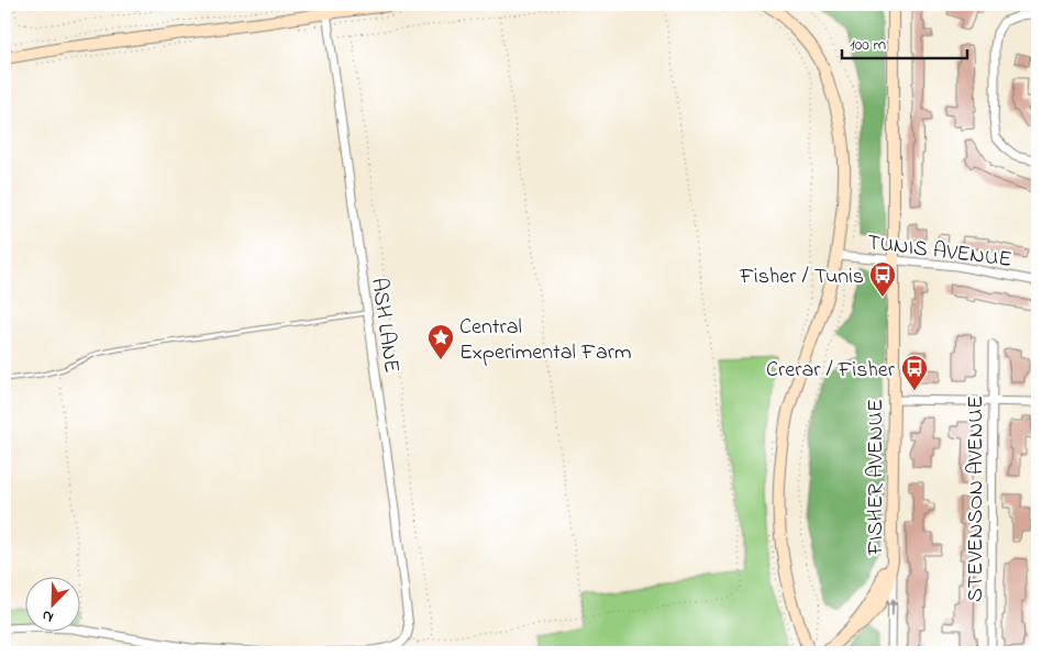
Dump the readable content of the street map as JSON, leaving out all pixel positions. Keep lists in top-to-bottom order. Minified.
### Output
{"streets":{"street":["TUNIS AVENUE","ASH LANE","FISHER AVENUE","STEVENSON AVENUE"]},"crossings":[["TUNIS AVENUE","FISHER AVENUE"]],"places":{"bus stop":["Fisher / Tunis","Crerar / Fisher"],"place":["Central Experimental Farm"]},"scale_bar":"100 m","north":"bottom left"}
